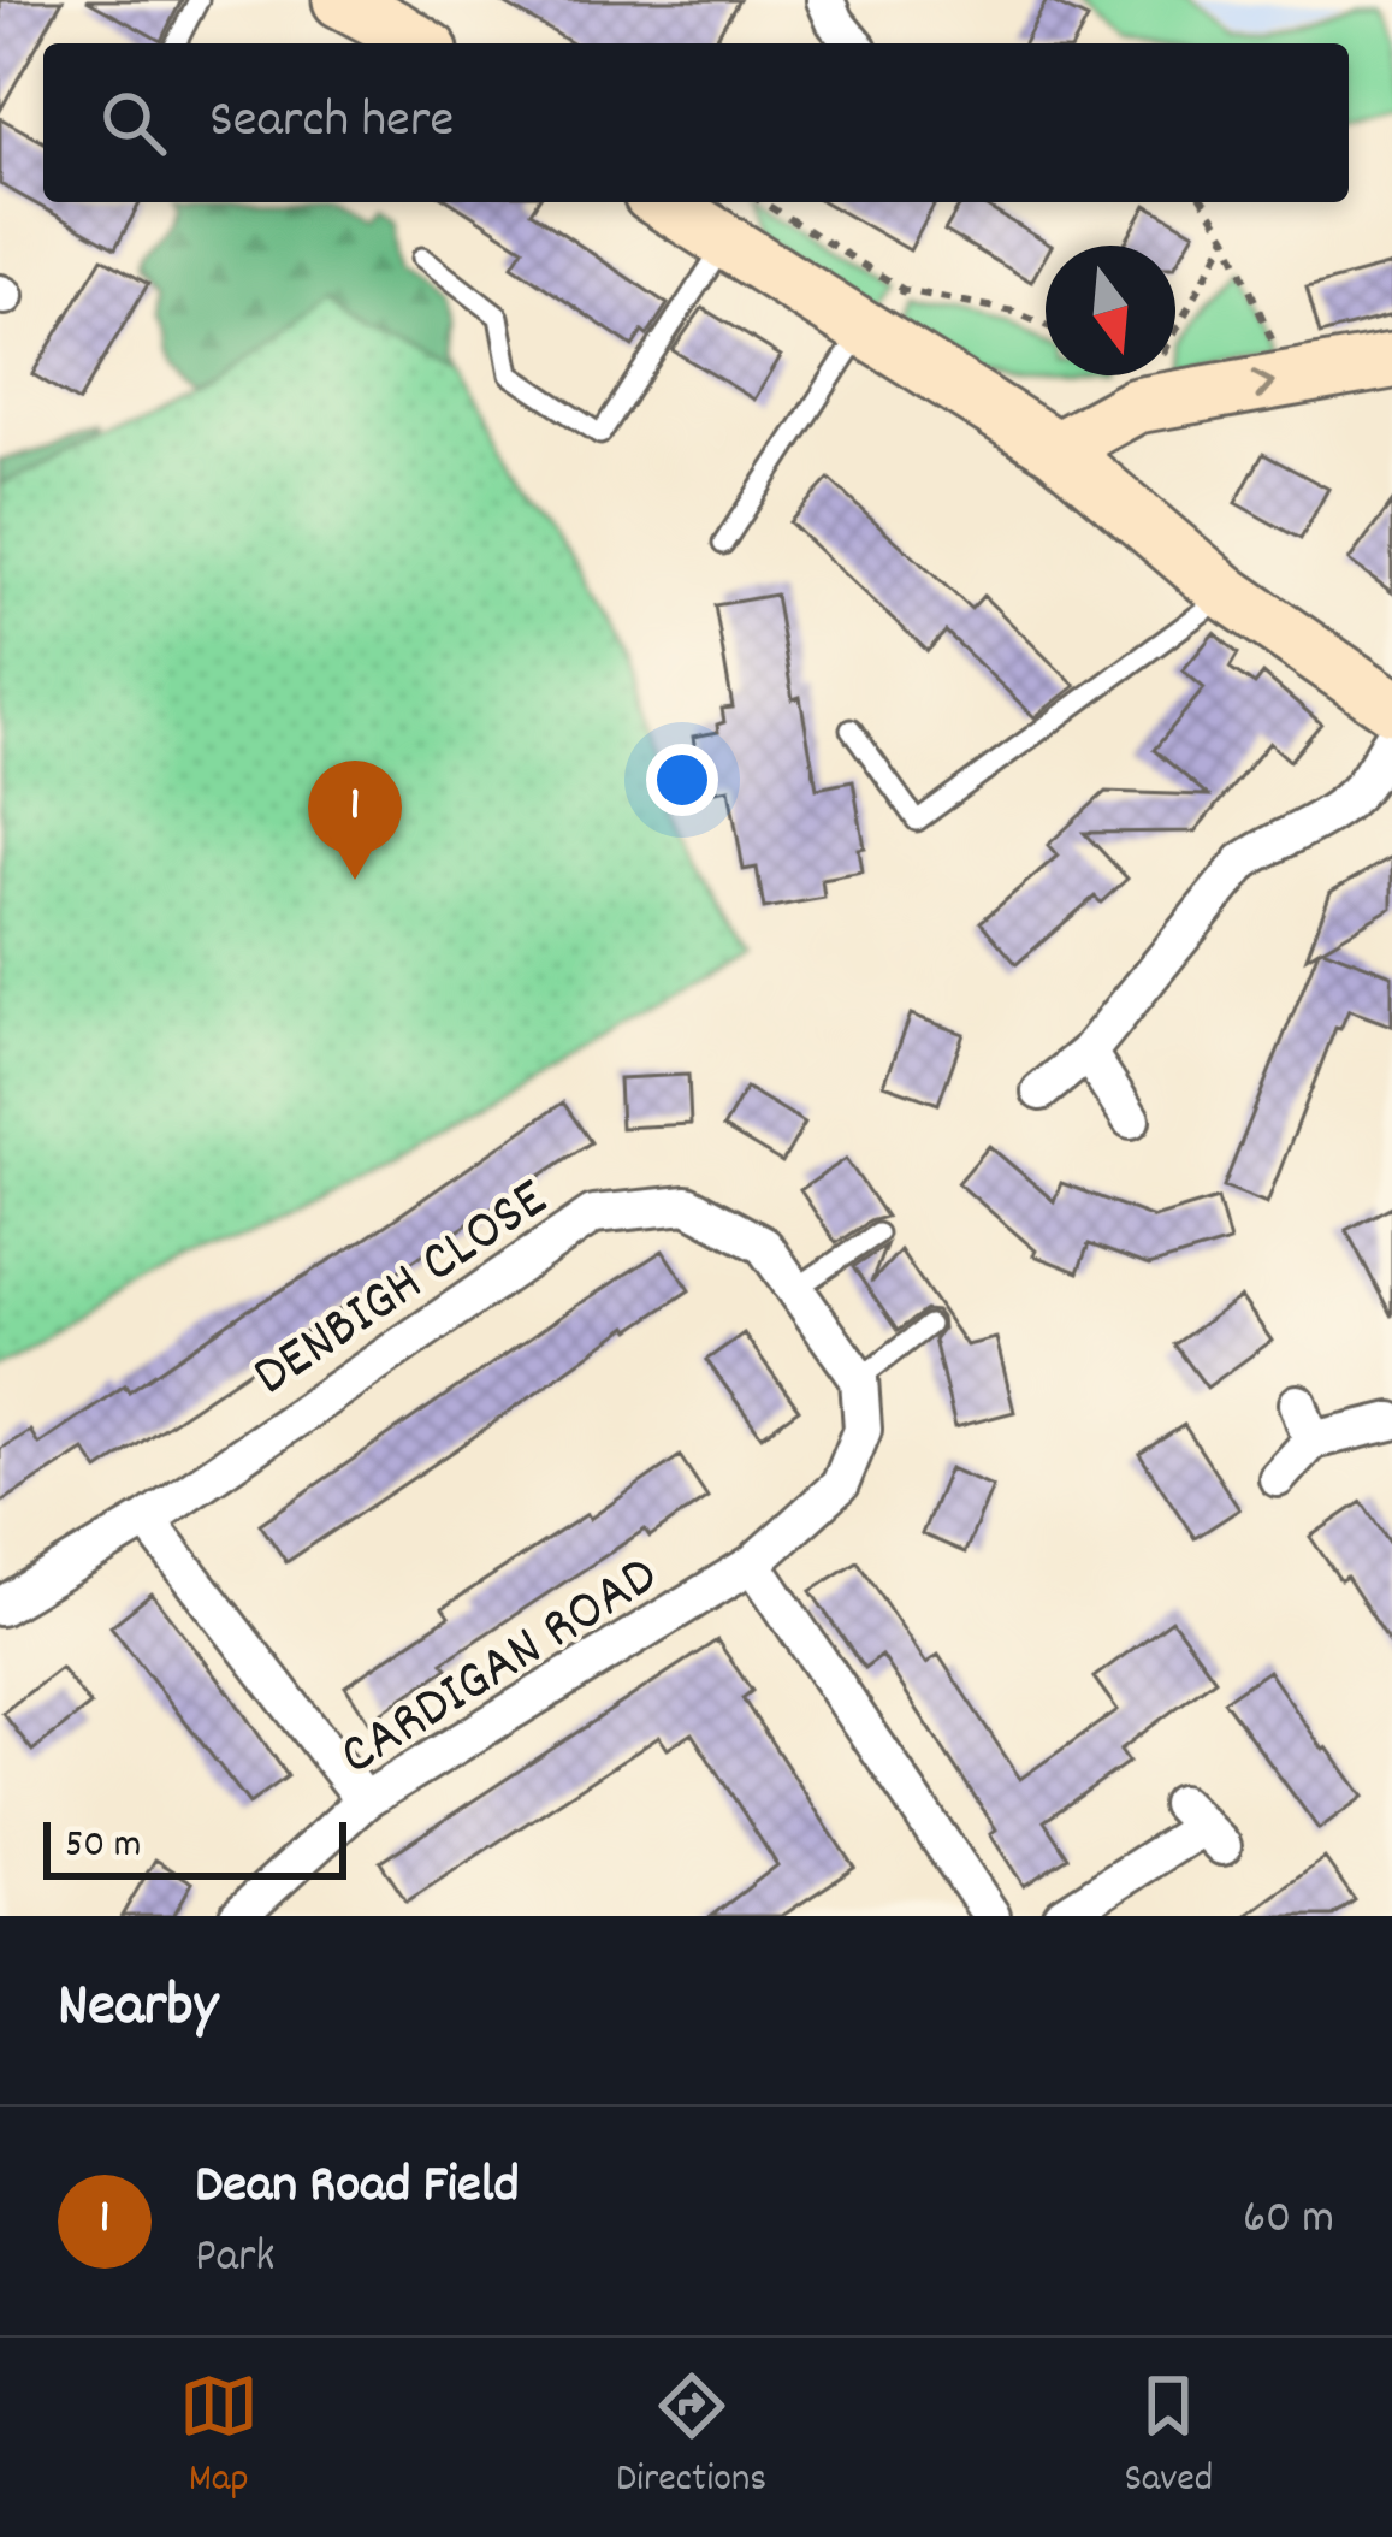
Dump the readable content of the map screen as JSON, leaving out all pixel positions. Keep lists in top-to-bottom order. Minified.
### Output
{"streets":{"street":["DENBIGH CLOSE","CARDIGAN ROAD"]},"scale_bar":"50 m","north":"bottom","page":{"search":"Search here","pins":"1","scale":"50 m","heading":"Nearby","list":[{"mark":"1","name":"Dean Road Field","note":"Park","value":"60 m"}],"nav":["Map","Directions","Saved"]}}
